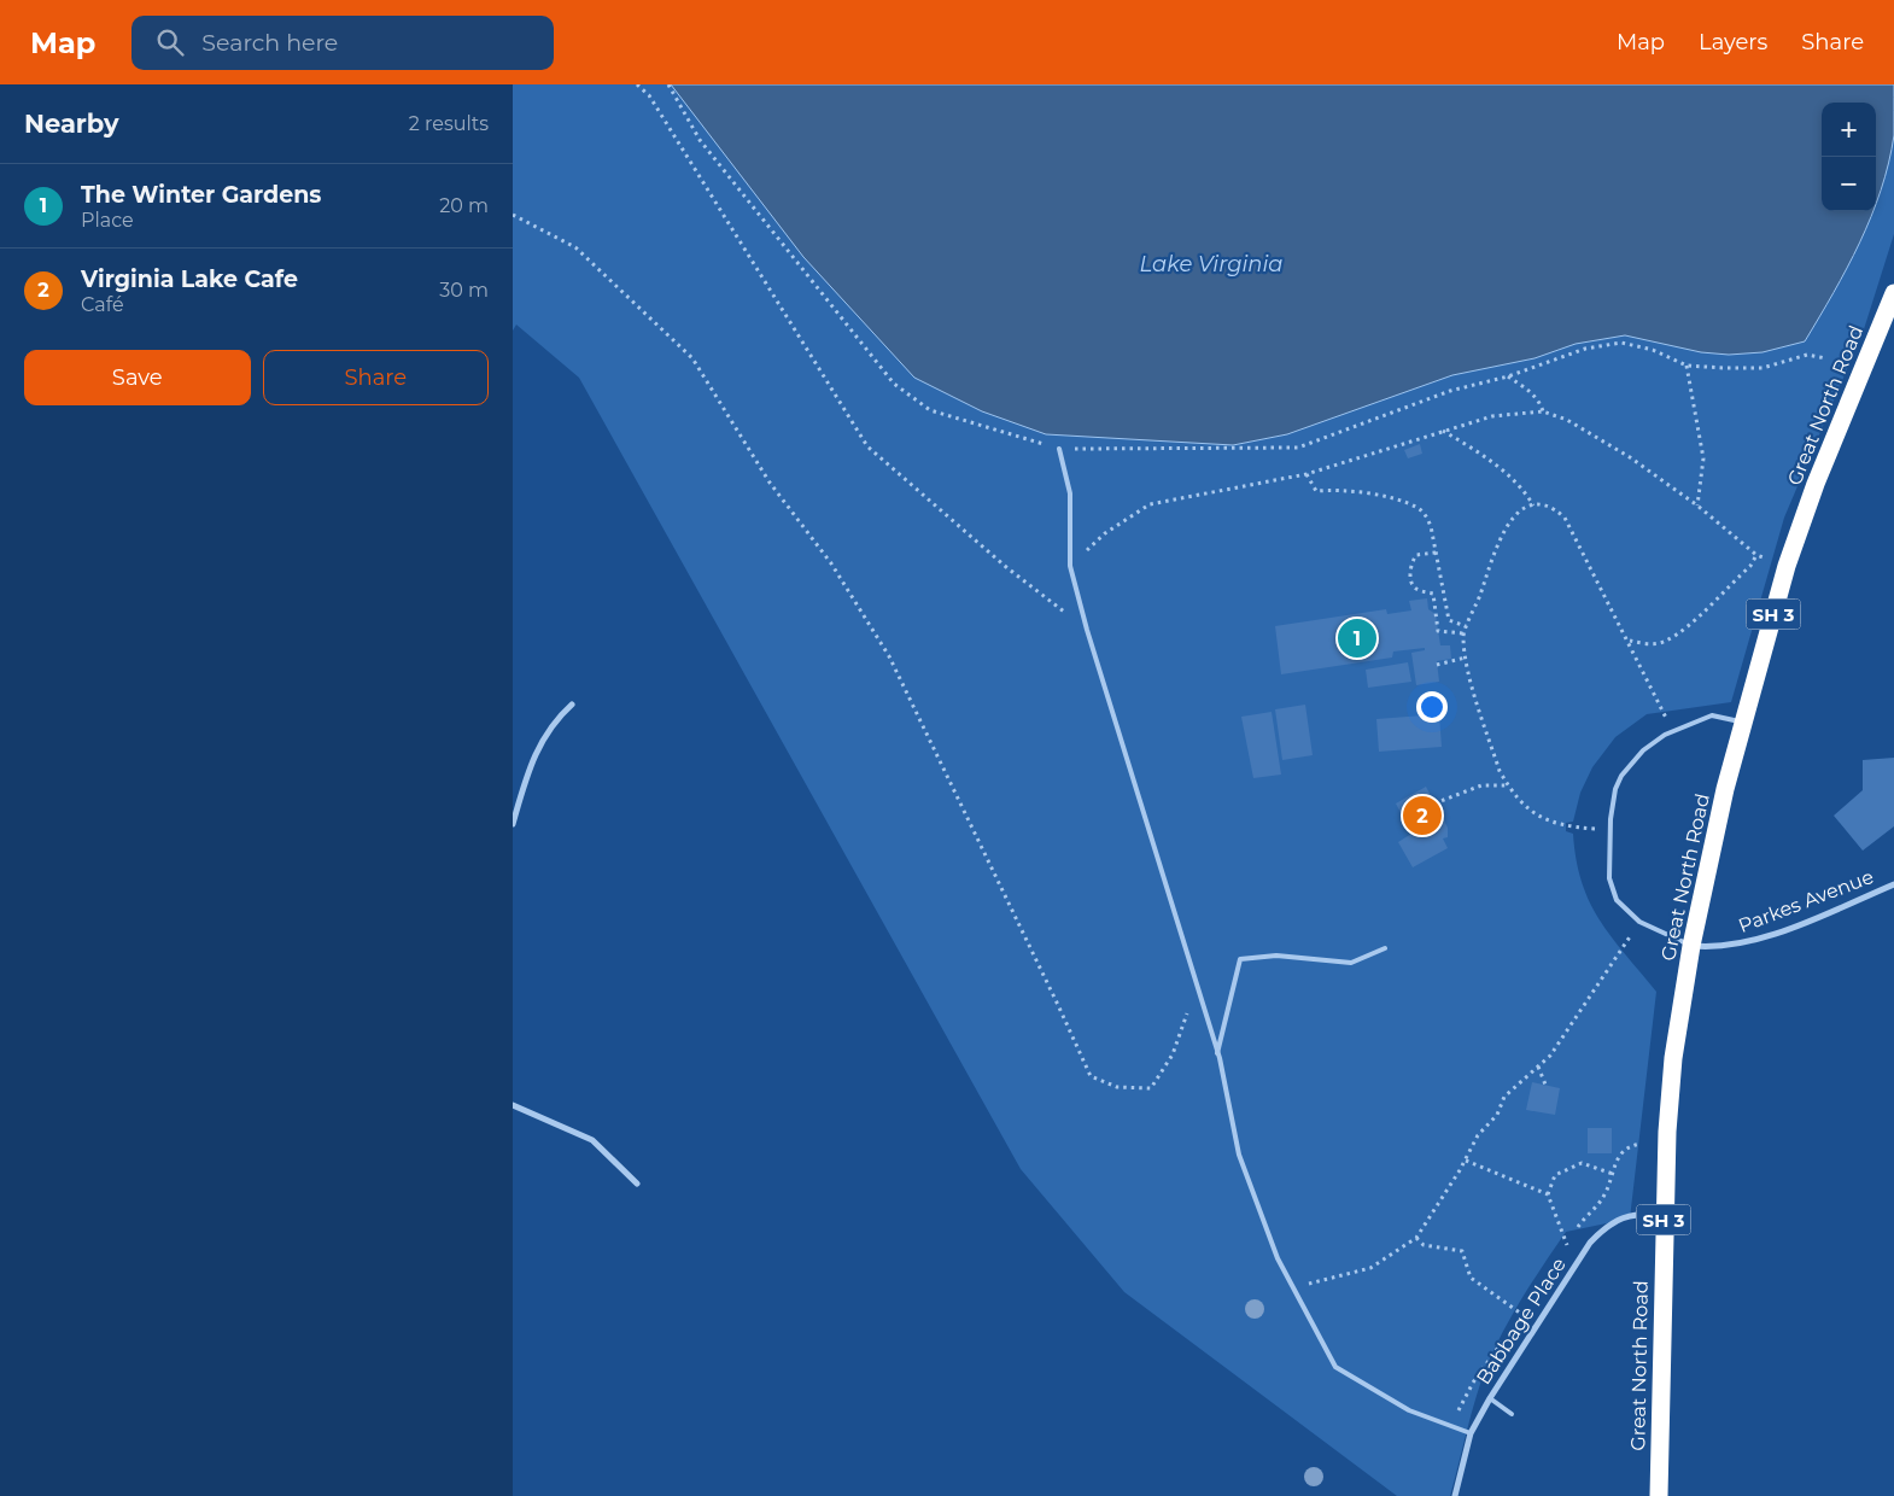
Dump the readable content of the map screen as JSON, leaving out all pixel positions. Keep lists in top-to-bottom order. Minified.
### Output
{"streets":{"highway":["Great North Road","SH 3"],"street":["Parkes Avenue","Babbage Place"]},"crossings":[["Great North Road","Parkes Avenue"],["Great North Road","Babbage Place"]],"water":["Lake Virginia"],"page":{"header":"Map","search":"Search here","nav":["Map","Layers","Share"],"heading":["Nearby","2 results"],"map_buttons":["+","−"],"list":[{"mark":"1","name":"The Winter Gardens","note":"Place","value":"20 m"},{"mark":"2","name":"Virginia Lake Cafe","note":"Café","value":"30 m"}],"buttons":["Save","Share"],"pins":["1","2"]}}
